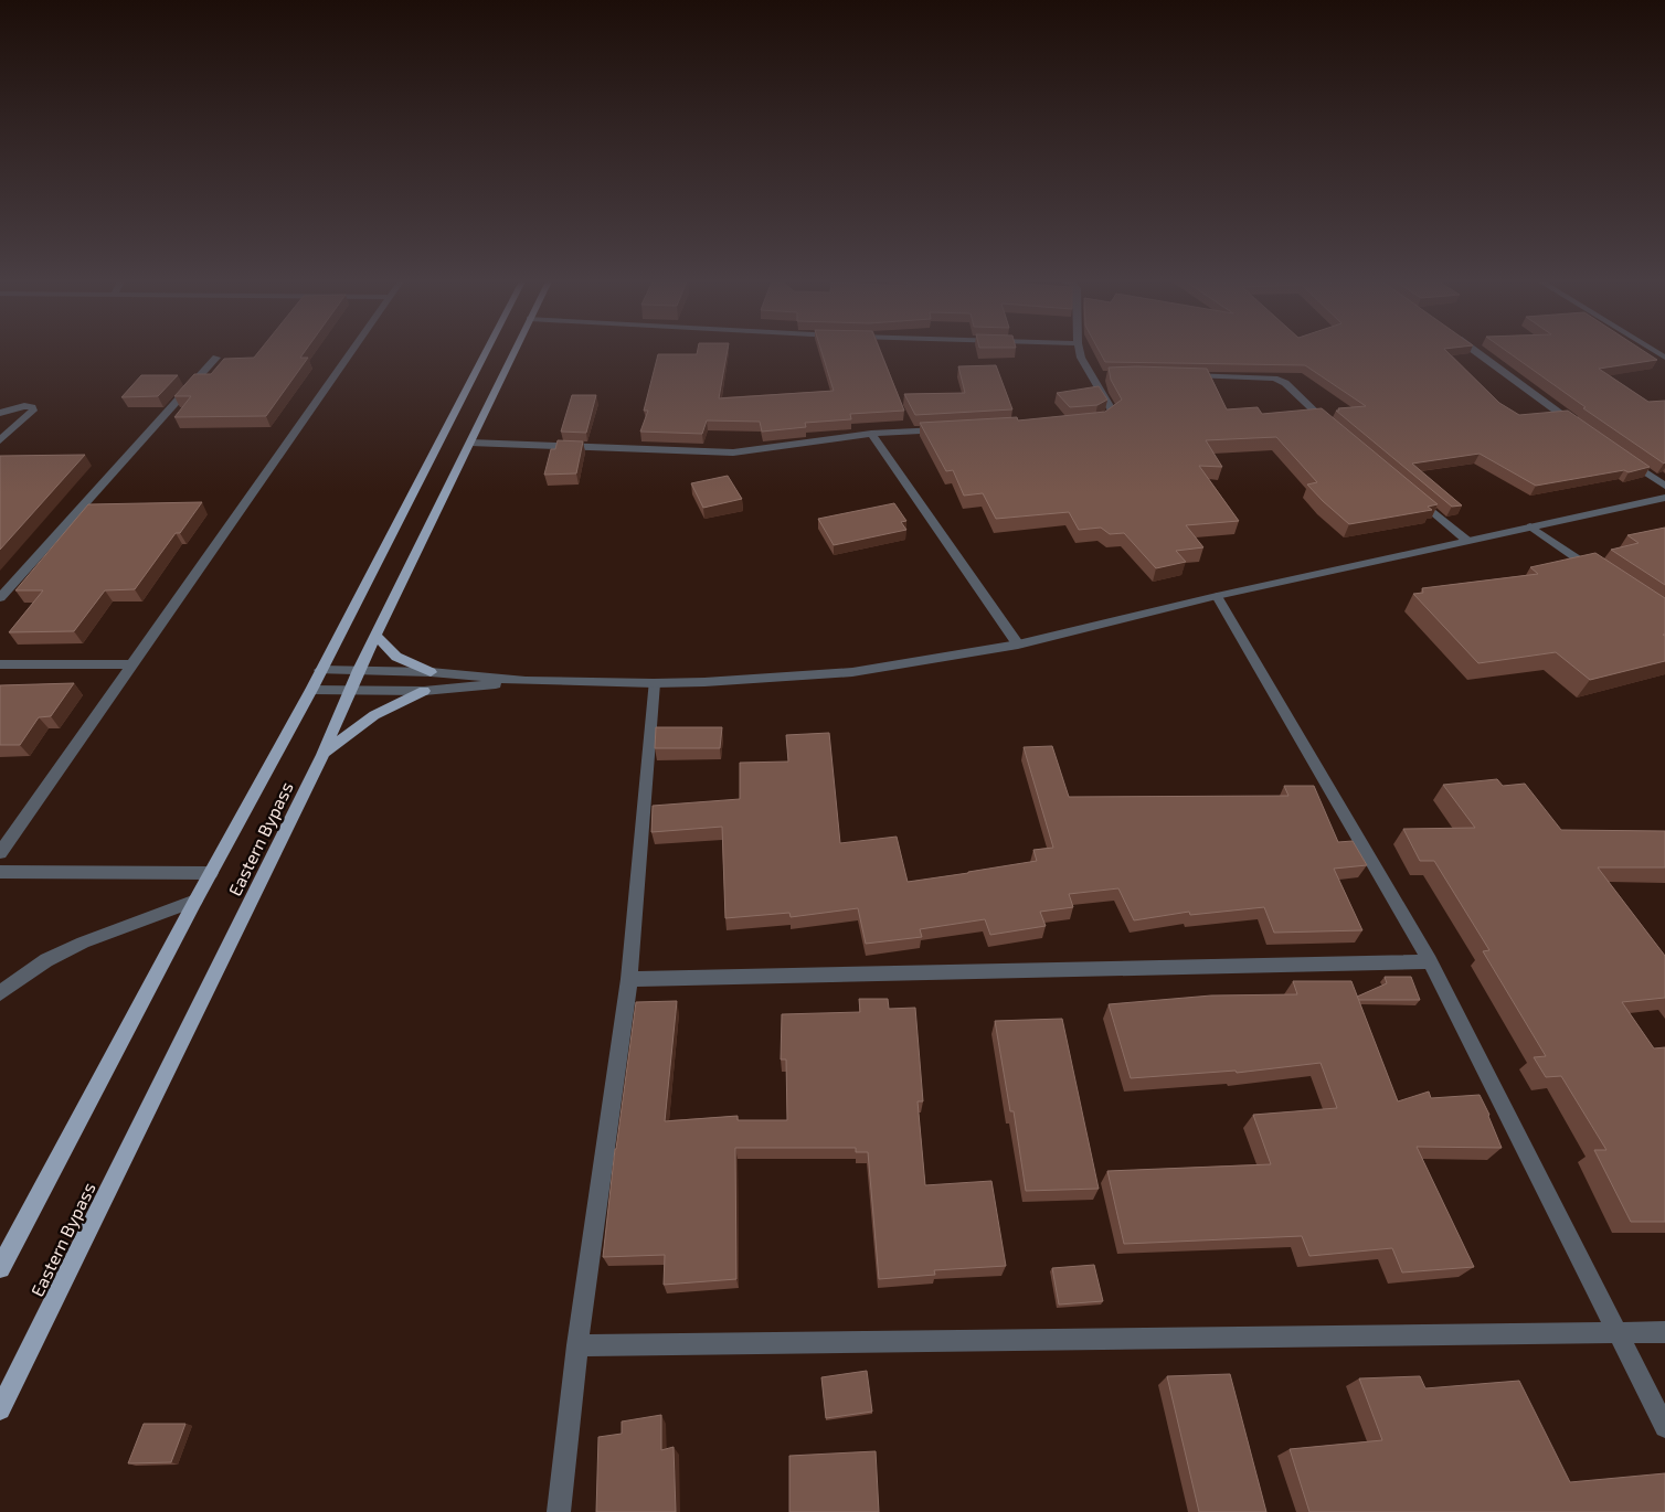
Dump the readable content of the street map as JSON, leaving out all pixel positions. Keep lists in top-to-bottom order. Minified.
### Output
{"streets":{"main road":["Eastern Bypass"]}}
